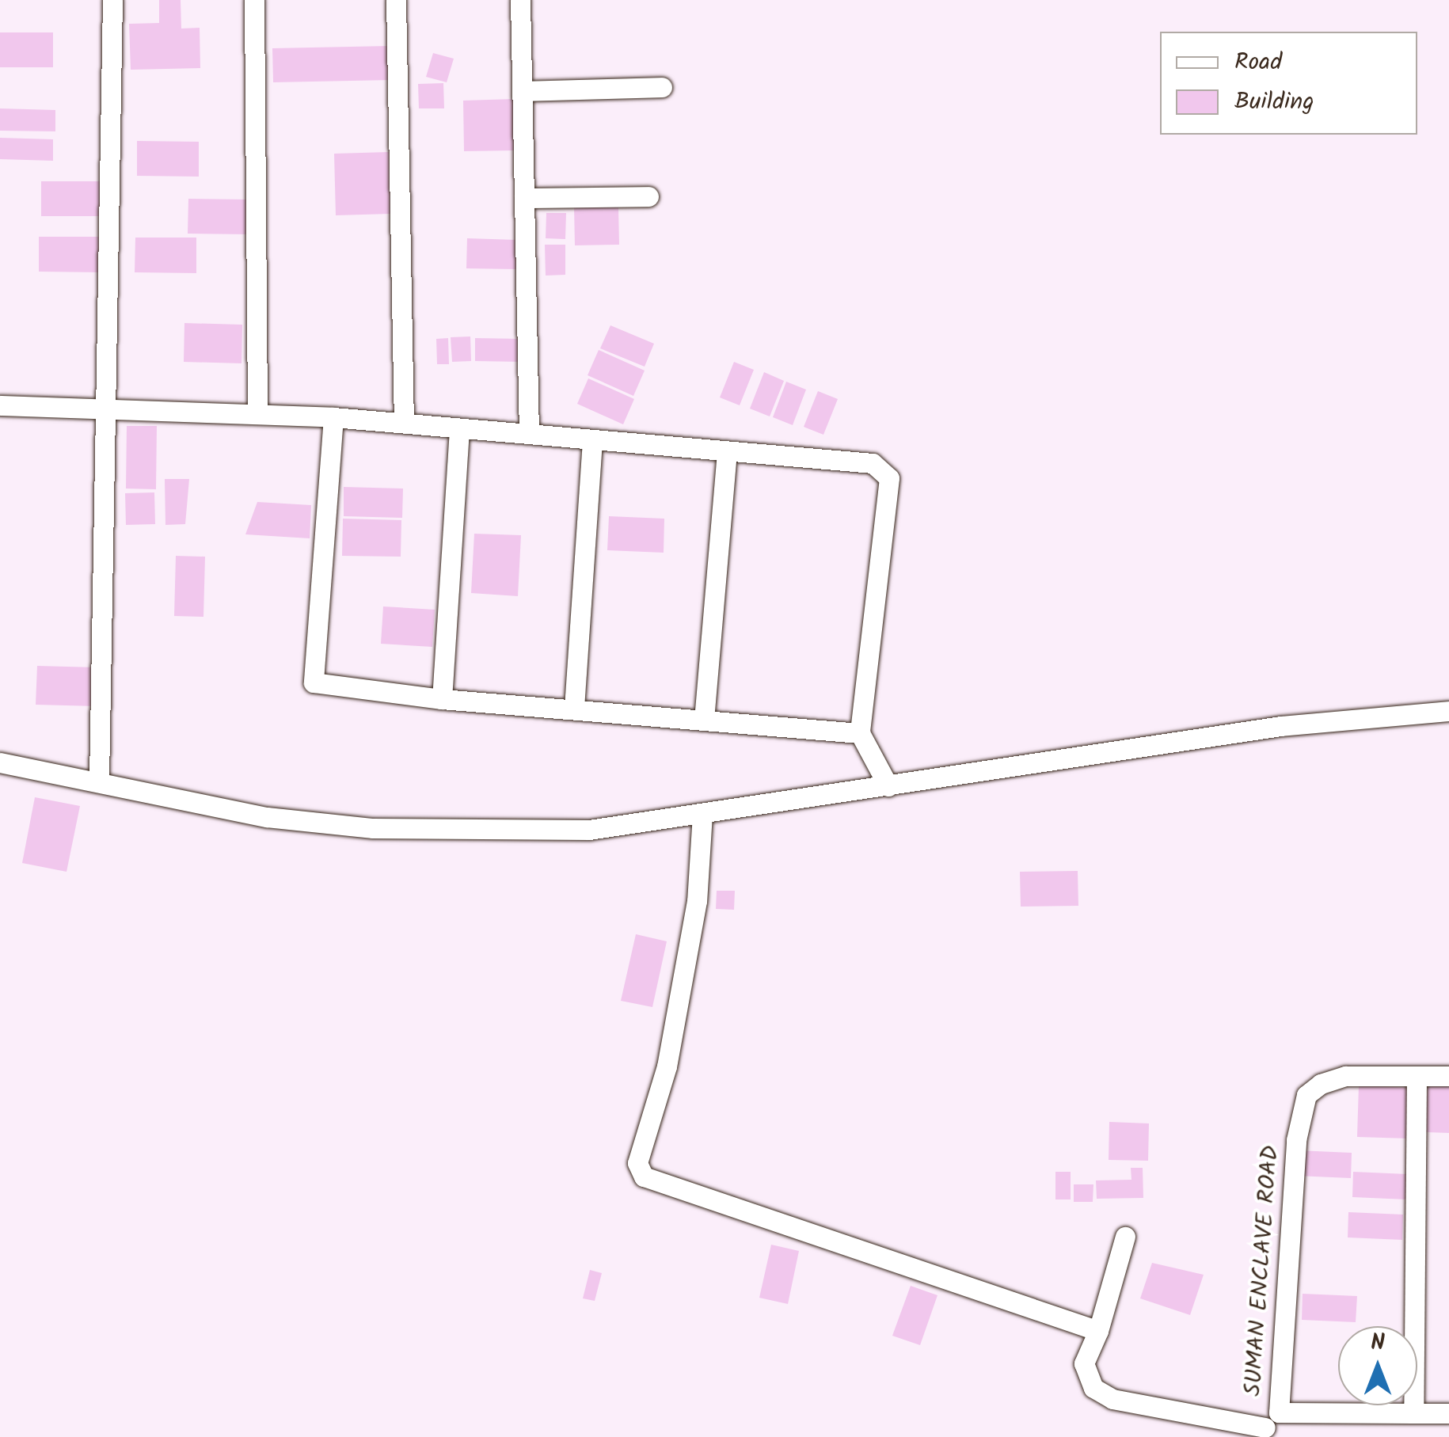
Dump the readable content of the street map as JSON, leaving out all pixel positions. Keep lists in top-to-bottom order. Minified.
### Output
{"streets":{"street":["SUMAN ENCLAVE ROAD"]},"legend":["Road","Building"],"north":"top"}
